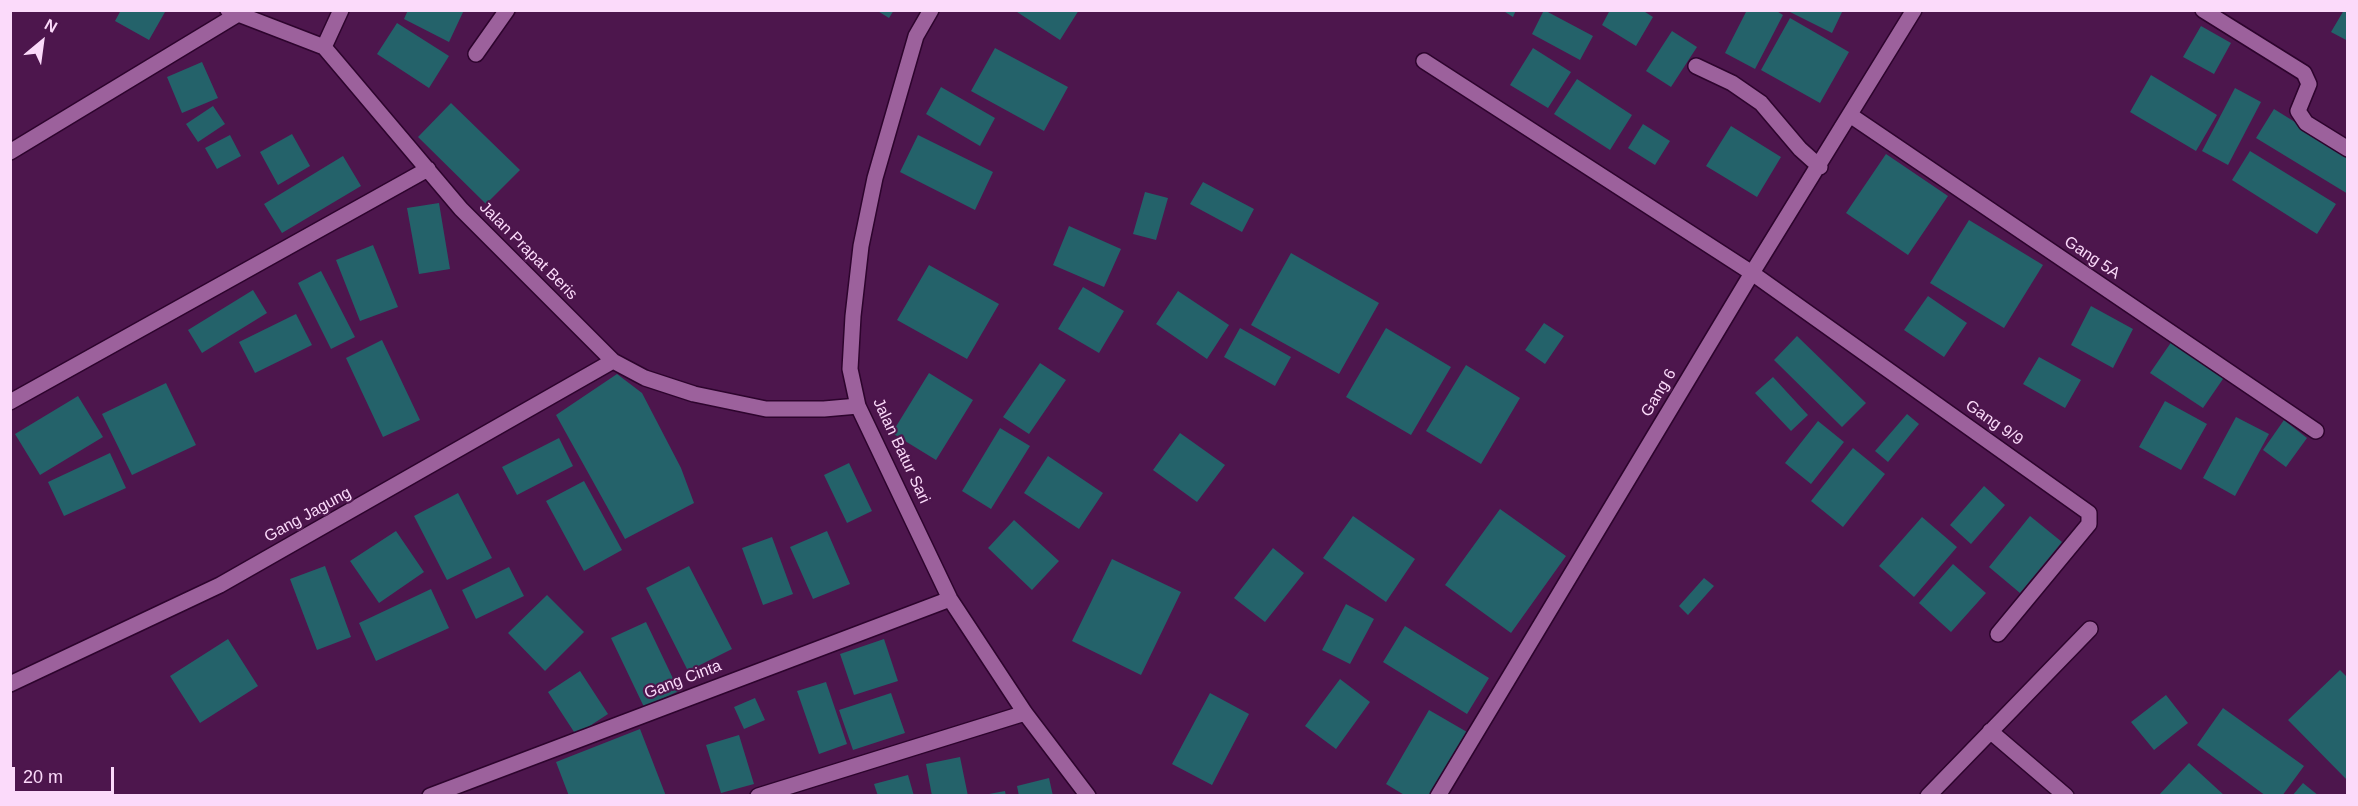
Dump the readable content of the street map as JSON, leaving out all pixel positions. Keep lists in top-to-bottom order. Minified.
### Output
{"streets":{"street":["Jalan Prapat Beris","Gang 5A","Gang 6","Gang 9/9","Jalan Batur Sari","Gang Jagung","Gang Cinta"]},"crossings":[["Jalan Prapat Beris","Jalan Batur Sari"],["Jalan Prapat Beris","Gang Jagung"],["Gang 5A","Gang 6"],["Gang 6","Gang 9/9"],["Jalan Batur Sari","Gang Cinta"]],"scale_bar":"20 m","north":"top right"}
